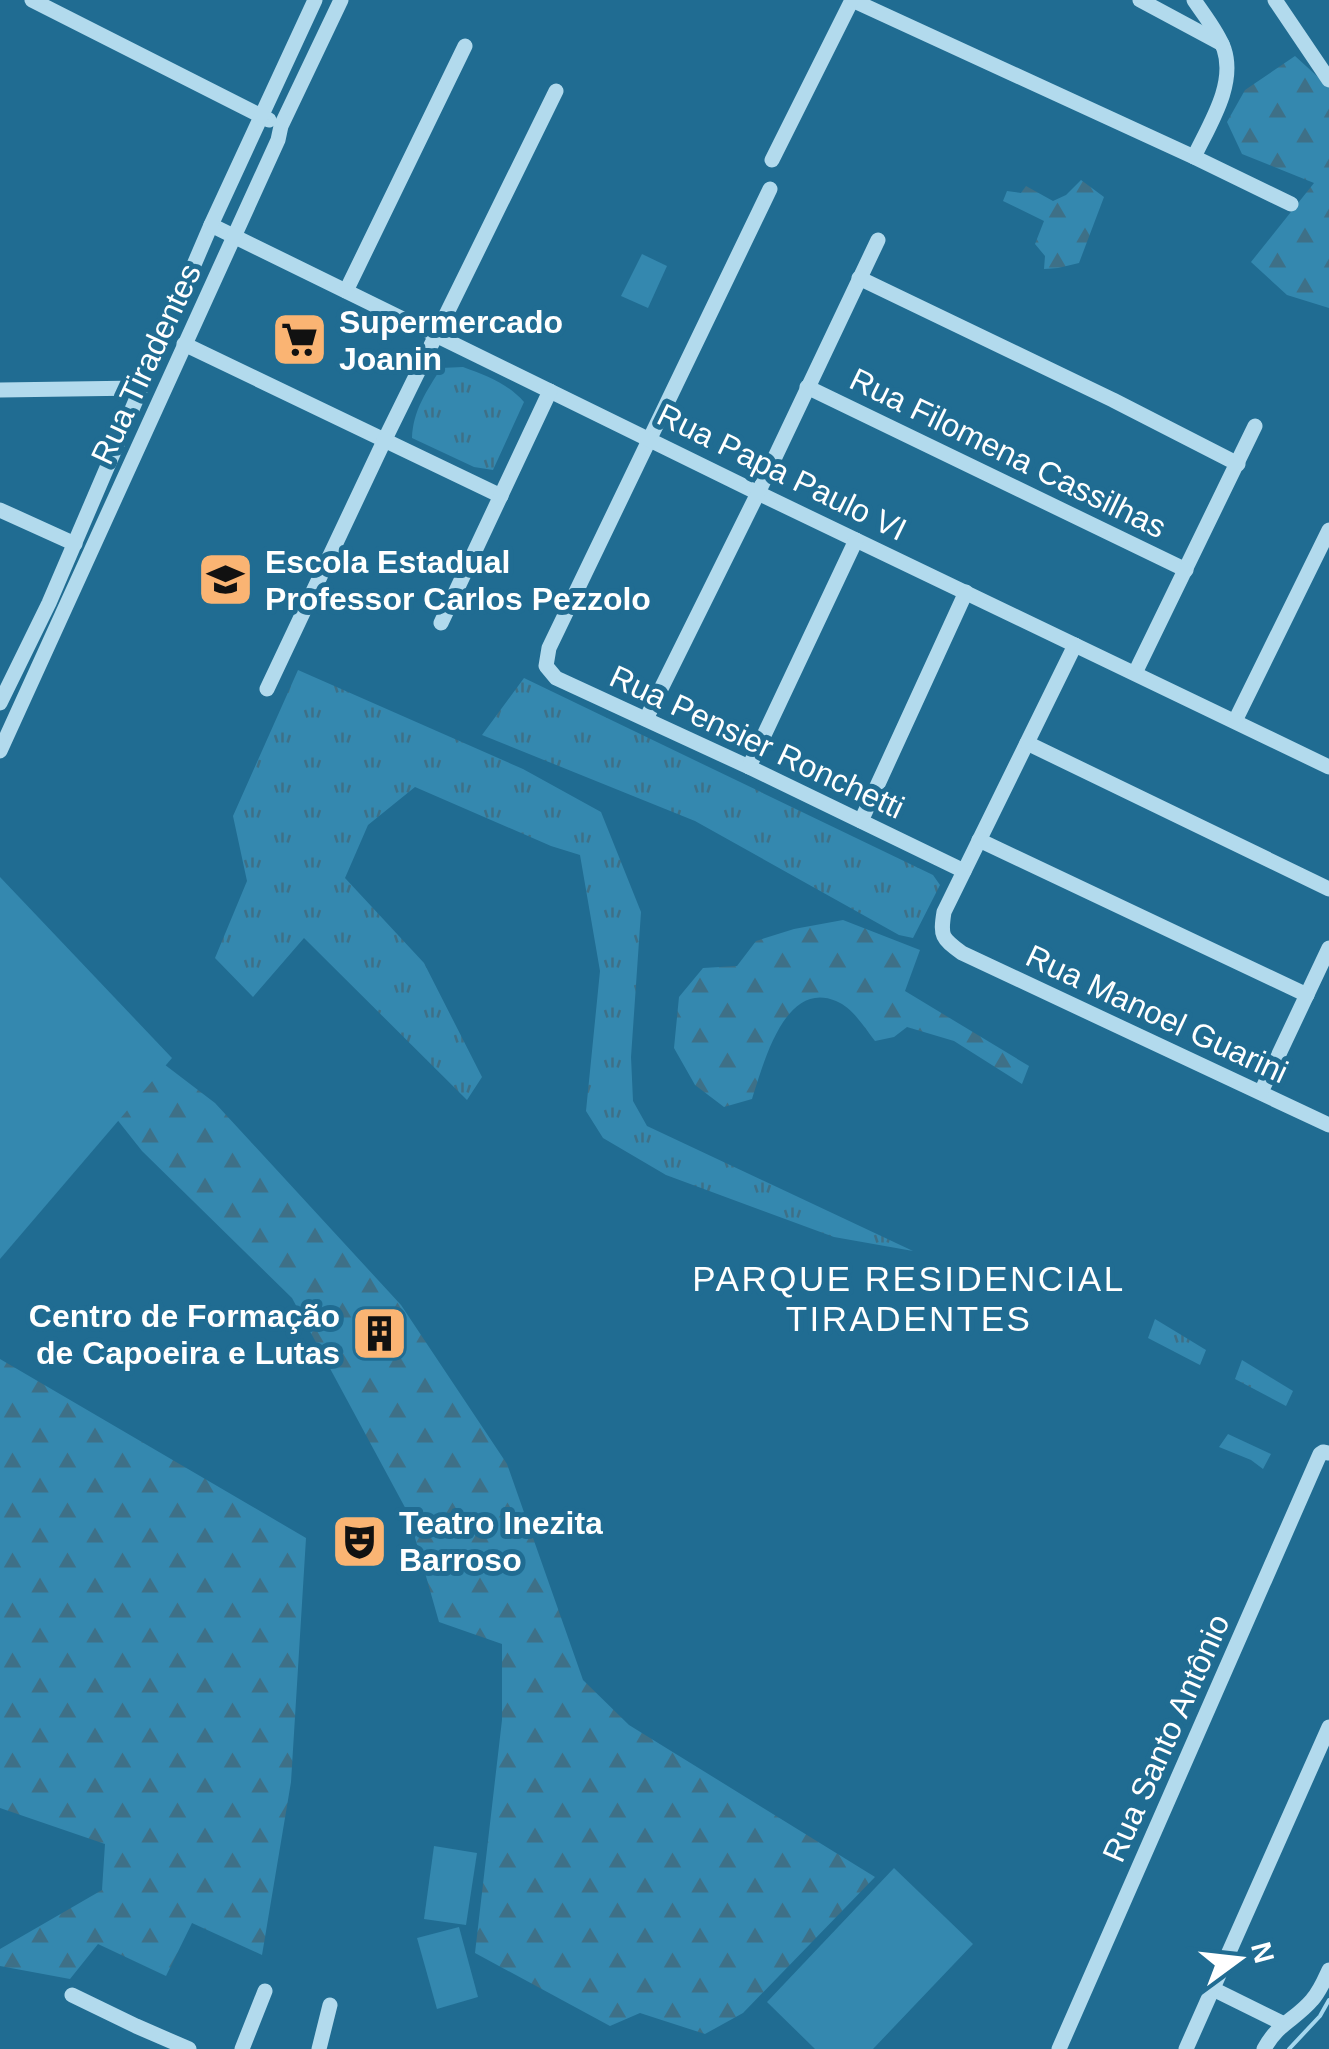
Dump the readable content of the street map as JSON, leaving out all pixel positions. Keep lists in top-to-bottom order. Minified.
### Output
{"streets":{"street":["Rua Tiradentes","Rua Filomena Cassilhas","Rua Papa Paulo VI","Rua Pensier Ronchetti","Rua Manoel Guarini","Rua Santo Antônio"]},"crossings":[["Rua Tiradentes","Rua Papa Paulo VI"],["Rua Papa Paulo VI","Rua Pensier Ronchetti"],["Rua Pensier Ronchetti","Rua Manoel Guarini"]],"districts":["PARQUE RESIDENCIAL TIRADENTES"],"places":{"supermarket":["Supermercado Joanin"],"school or university":["Escola Estadual Professor Carlos Pezzolo"],"building":["Centro de Formação de Capoeira e Lutas"],"theatre":["Teatro Inezita Barroso"]},"north":"right"}
